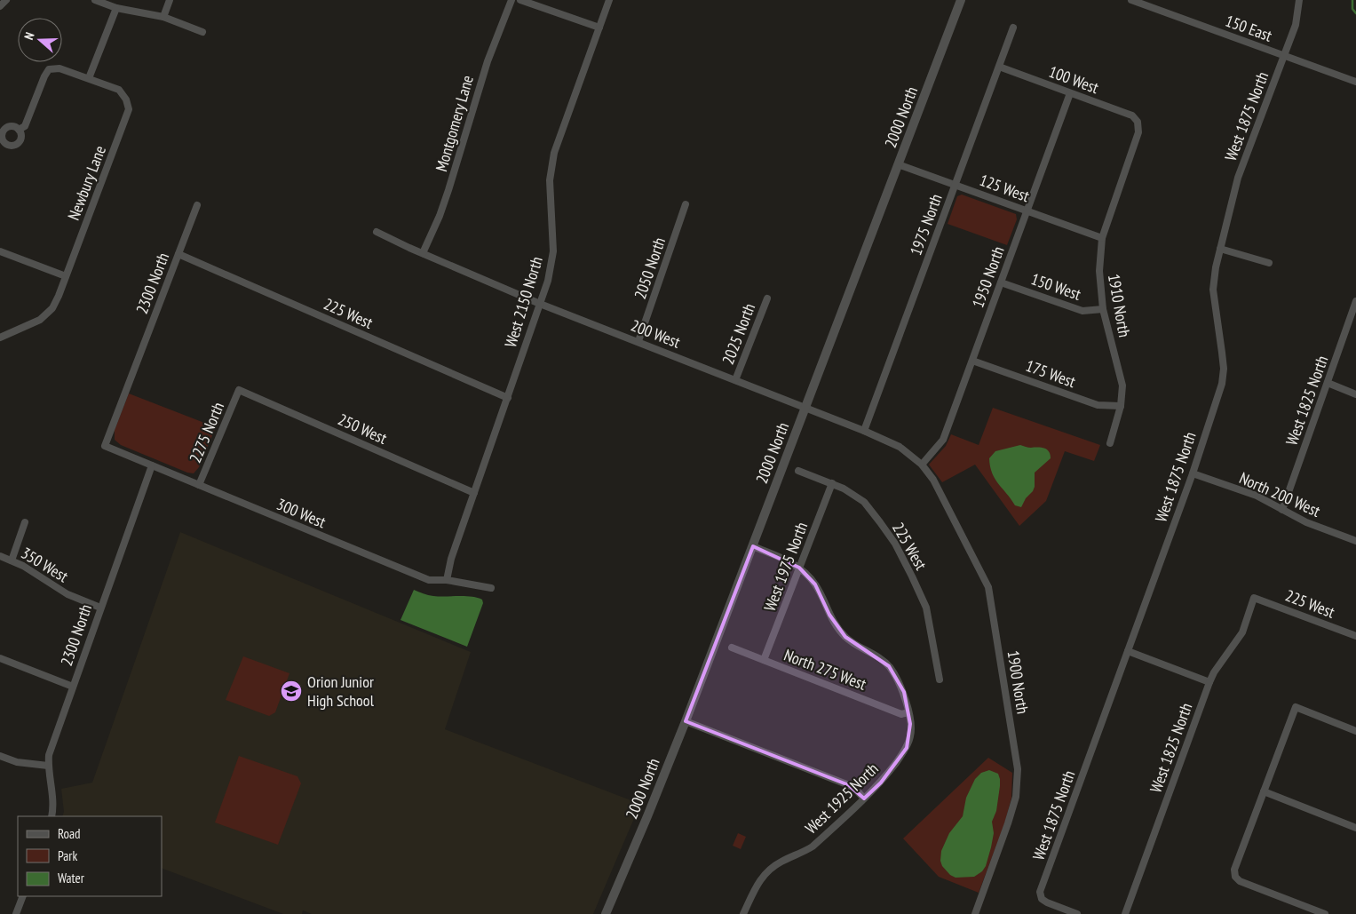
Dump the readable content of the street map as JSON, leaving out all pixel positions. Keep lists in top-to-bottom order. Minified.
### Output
{"streets":{"street":["150 East","100 West","West 1875 North","2000 North","Montgomery Lane","Newbury Lane","125 West","1975 North","2050 North","1950 North","2300 North","150 West","West 2150 North","1910 North","225 West","200 West","2025 North","175 West","West 1825 North","250 West","2275 North","North 200 West","300 West","350 West","West 1975 North","North 275 West","1900 North","West 1925 North"]},"crossings":[["150 East","West 1875 North"],["100 West","1975 North"],["100 West","1950 North"],["100 West","1910 North"],["West 1875 North","North 200 West"],["2000 North","125 West"],["2000 North","200 West"],["2000 North","West 1925 North"],["Montgomery Lane","200 West"],["125 West","1975 North"],["125 West","1950 North"],["125 West","1910 North"],["1975 North","200 West"],["2050 North","200 West"],["1950 North","150 West"],["1950 North","200 West"],["1950 North","175 West"],["1950 North","1900 North"],["2300 North","225 West"],["2300 North","300 West"],["2300 North","350 West"],["150 West","1910 North"],["West 2150 North","225 West"],["West 2150 North","200 West"],["West 2150 North","250 West"],["West 2150 North","300 West"],["1910 North","175 West"],["225 West","West 1825 North"],["225 West","West 1975 North"],["200 West","2025 North"],["200 West","1900 North"],["West 1825 North","North 200 West"],["250 West","2275 North"],["2275 North","300 West"],["West 1975 North","North 275 West"],["West 1975 North","West 1925 North"],["North 275 West","West 1925 North"]],"places":{"school or university":["Orion Junior High School"]},"legend":["Road","Park","Water"],"north":"left"}
